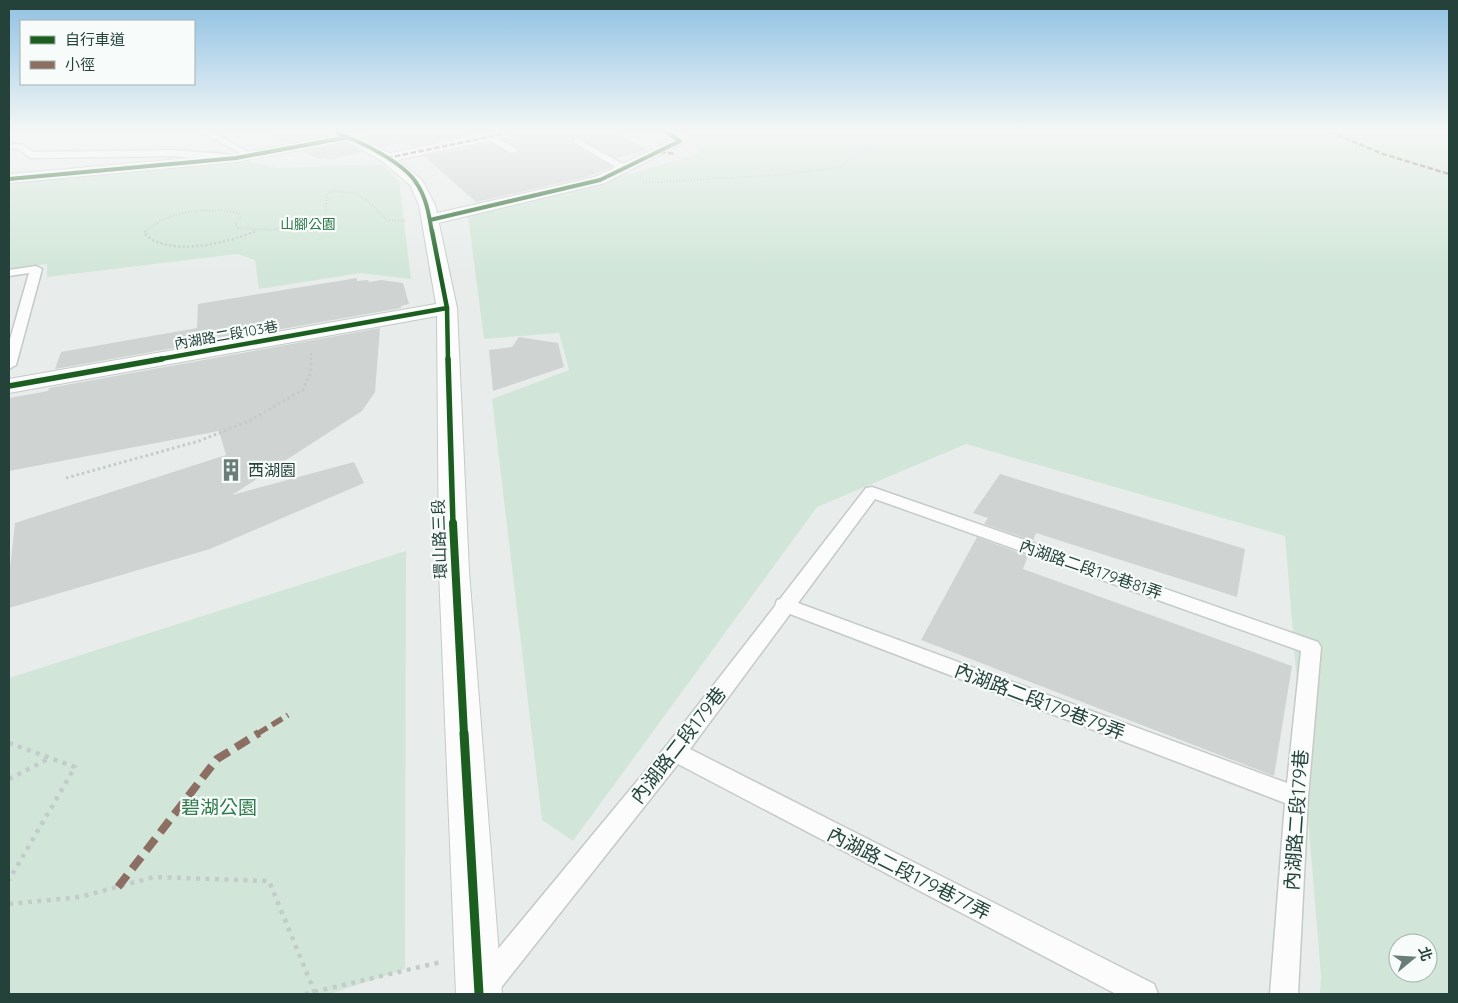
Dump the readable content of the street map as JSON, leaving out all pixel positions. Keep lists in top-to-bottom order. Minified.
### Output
{"streets":{"street":["內湖路二段103巷","環山路三段"],"lane":["內湖路二段179巷81弄","內湖路二段179巷79弄","內湖路二段179巷","內湖路二段179巷77弄"]},"crossings":[["內湖路二段103巷","環山路三段"],["環山路三段","內湖路二段179巷"],["內湖路二段179巷81弄","內湖路二段179巷"],["內湖路二段179巷79弄","內湖路二段179巷"],["內湖路二段179巷","內湖路二段179巷77弄"]],"parks":["山腳公園","碧湖公園"],"places":{"building":["西湖園"]},"legend":["自行車道","小徑"],"north":"right"}
